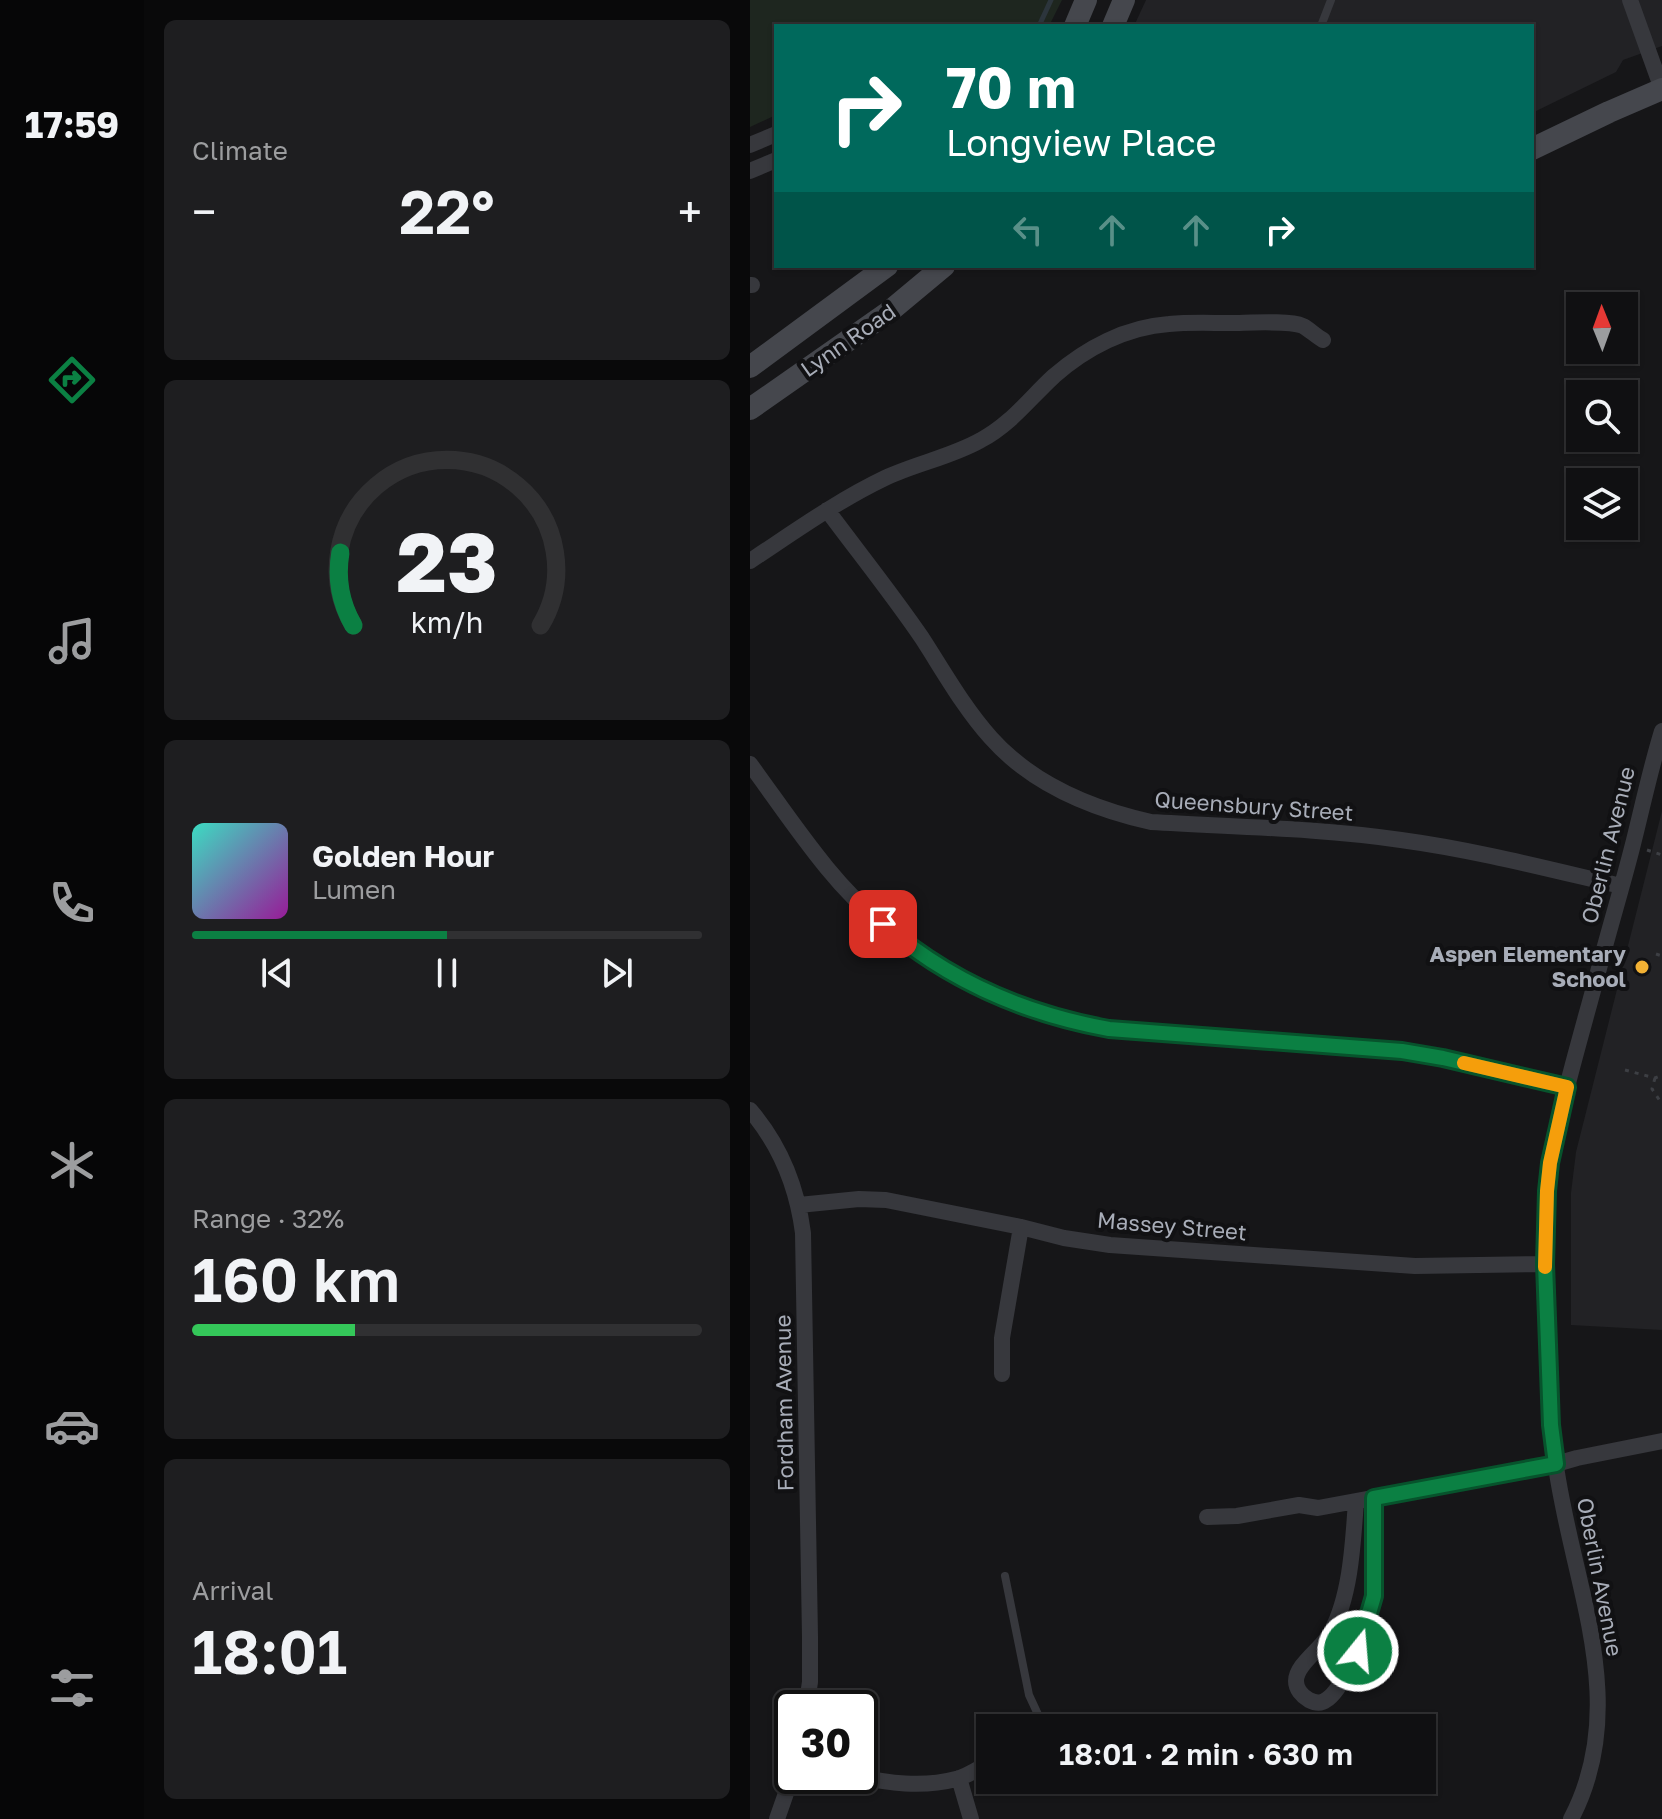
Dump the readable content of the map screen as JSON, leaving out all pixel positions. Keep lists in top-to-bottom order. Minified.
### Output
{"streets":{"main road":["Lynn Road"],"street":["Queensbury Street","Oberlin Avenue","Massey Street","Fordham Avenue"]},"crossings":[["Queensbury Street","Oberlin Avenue"],["Oberlin Avenue","Massey Street"],["Massey Street","Fordham Avenue"]],"places":["Aspen Elementary School"],"north":"top","page":{"tabs":"17:59","tile":["Climate",["Range · 32%","160 km"],["Arrival","18:01"]],"turn":["70 m","Longview Place"],"heat":["−","22°","+"],"song":["Golden Hour","Lumen"],"limit":"30","trip":"18:01 · 2 min · 630 m","gauge":["23","km/h"]}}
